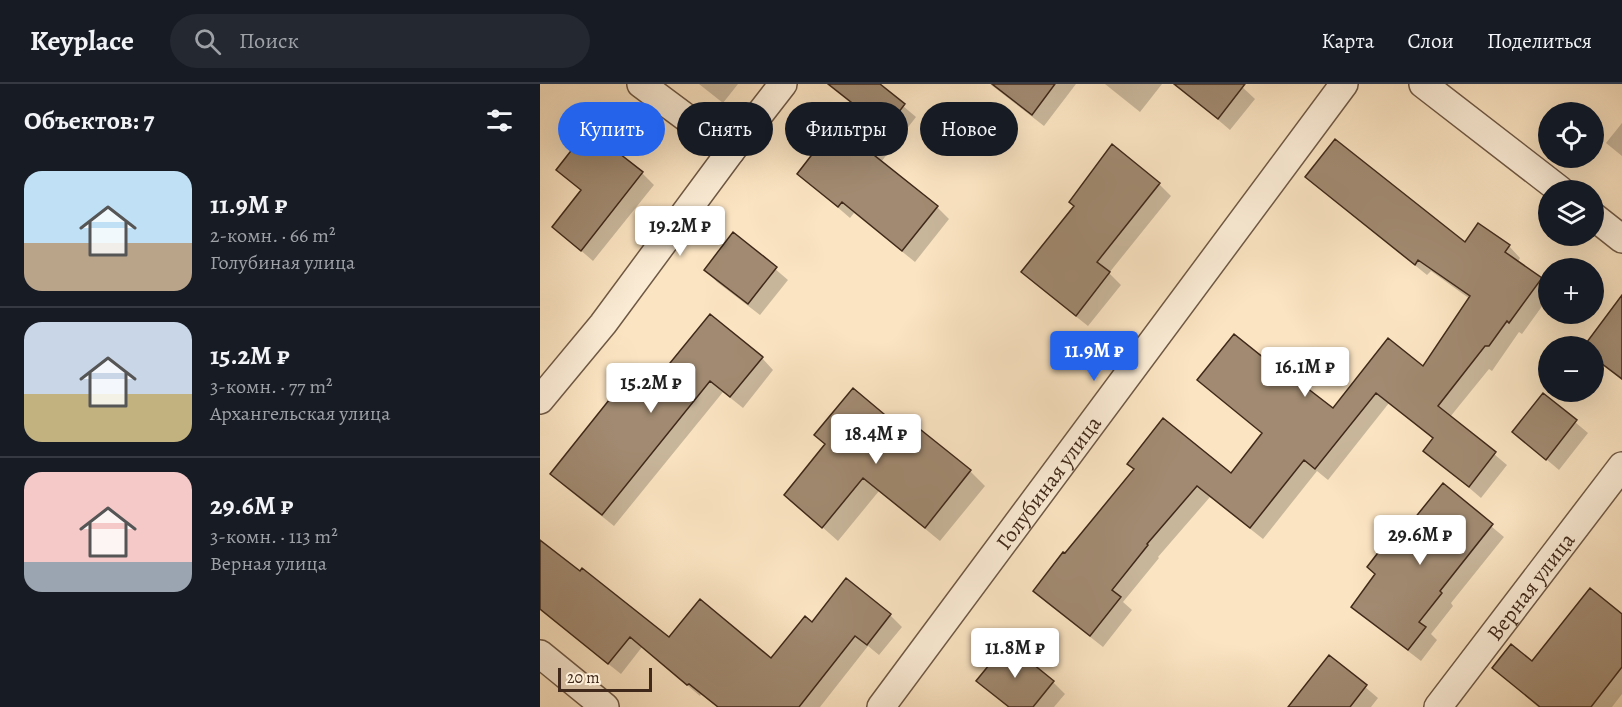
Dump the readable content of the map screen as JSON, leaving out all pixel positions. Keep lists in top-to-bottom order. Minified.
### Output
{"streets":{"street":["Голубиная улица","Верная улица"]},"scale_bar":"20 m","page":{"header":"Keyplace","search":"Поиск","nav":["Карта","Слои","Поделиться"],"heading":"Объектов: 7","map_buttons":["+","−"],"chip":["Купить","Снять","Фильтры","Новое"],"list":[{"name":"11.9M ₽","note":"2-комн. · 66 m² · Голубиная улица"},{"name":"15.2M ₽","note":"3-комн. · 77 m² · Архангельская улица"},{"name":"29.6M ₽","note":"3-комн. · 113 m² · Верная улица"}],"price":["19.2M ₽","11.9M ₽","16.1M ₽","15.2M ₽","18.4M ₽","29.6M ₽","11.8M ₽"],"scale":"20 m"}}
